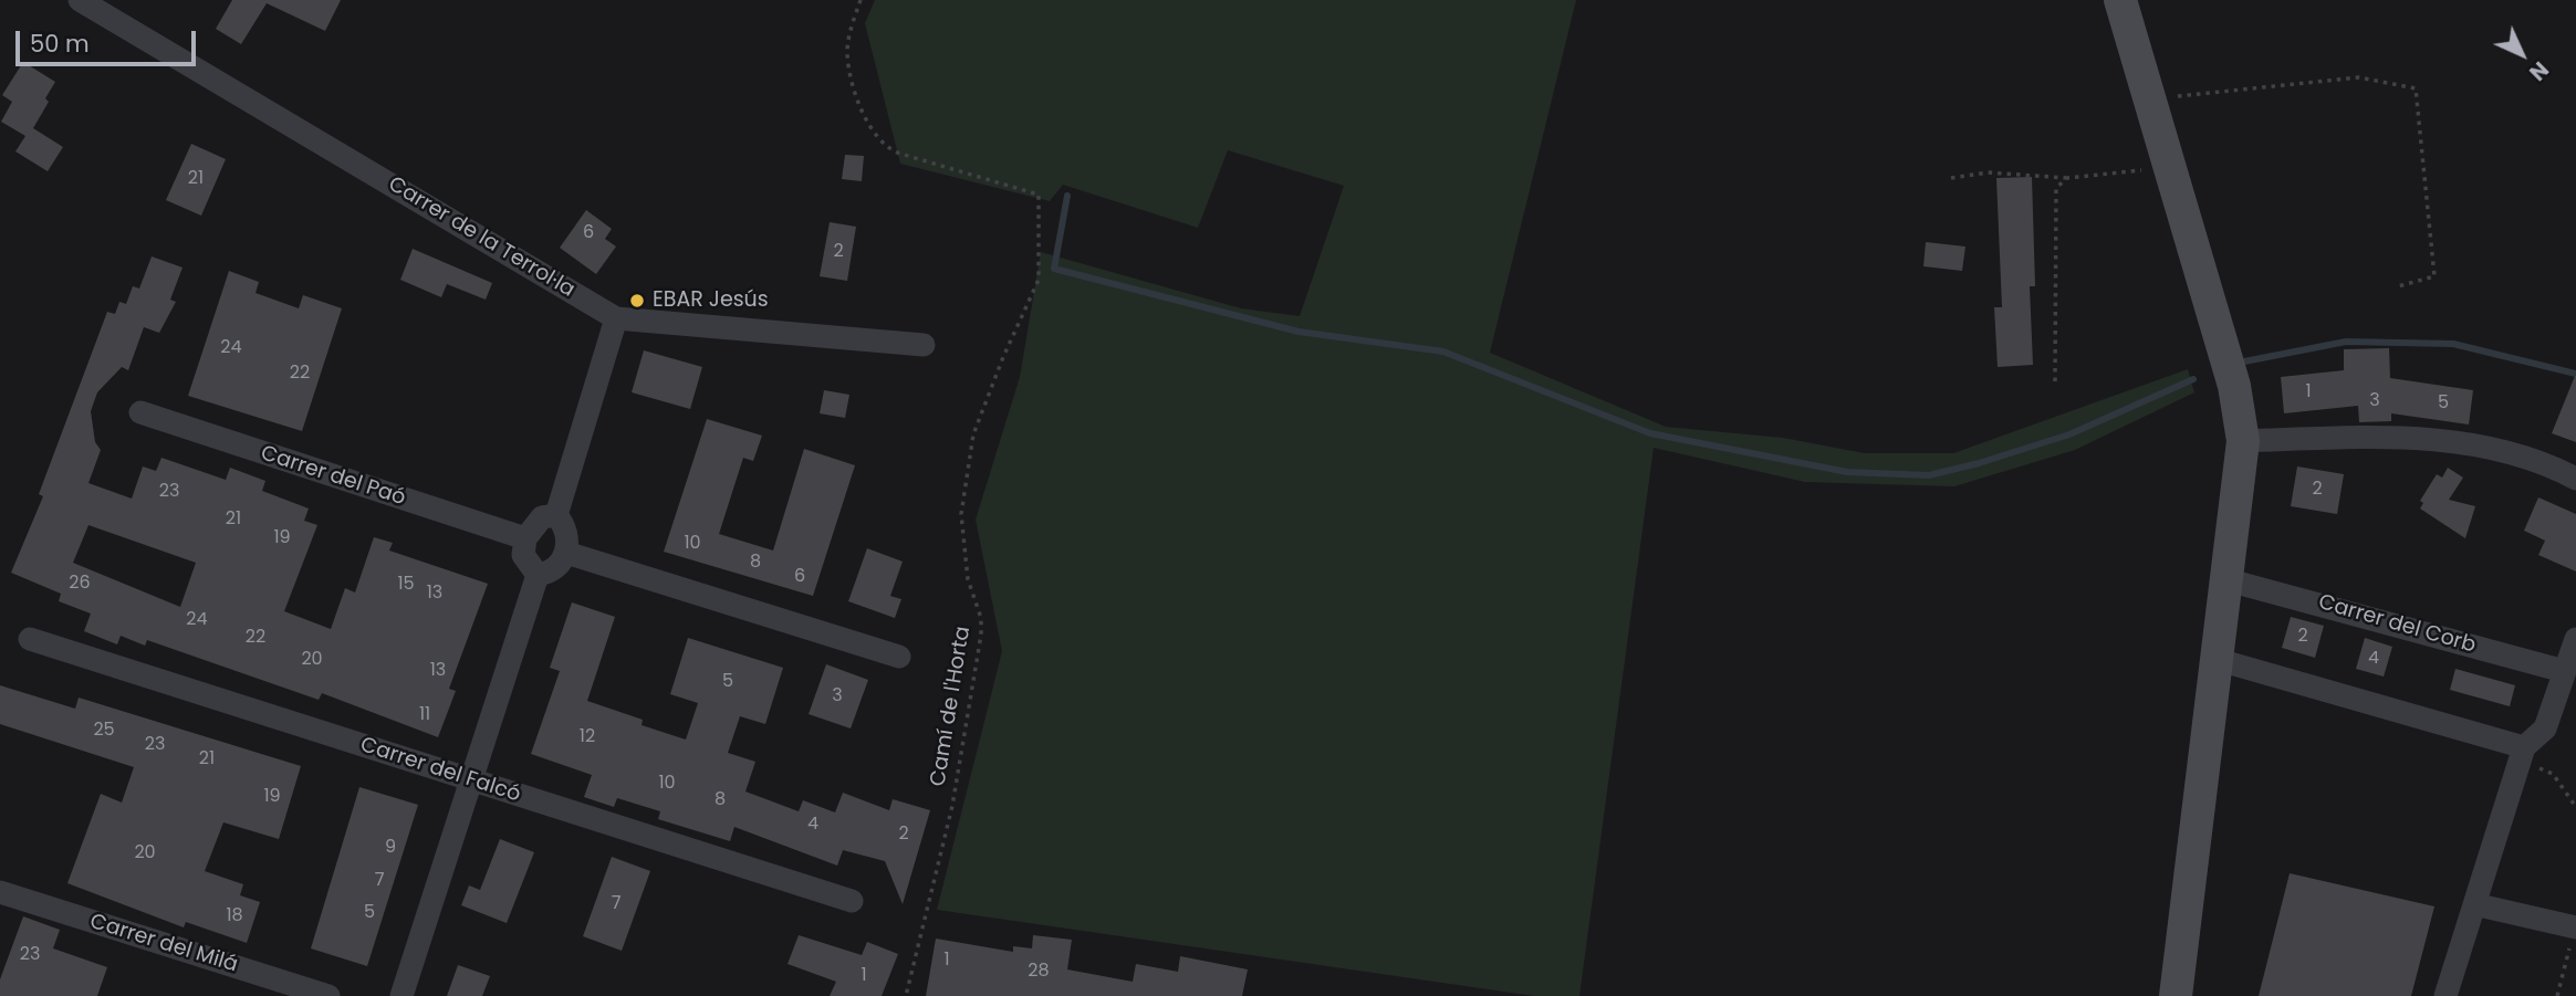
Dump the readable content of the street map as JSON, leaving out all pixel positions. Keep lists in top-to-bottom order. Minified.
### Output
{"streets":{"street":["Carrer de la Terrol·la","Carrer del Paó","Carrer del Corb","Carrer del Falcó","Carrer del Milá"],"path":["Camí de l'Horta"]},"places":["EBAR Jesús"],"house_numbers":["21","6","2","24","22","1","3","5","2","23","21","19","10","8","6","26","15","13","24","2","22","4","20","13","5","3","11","25","12","23","21","10","19","8","4","2","9","20","7","7","5","18","23","1","28","1"],"scale_bar":"50 m","north":"bottom right"}
